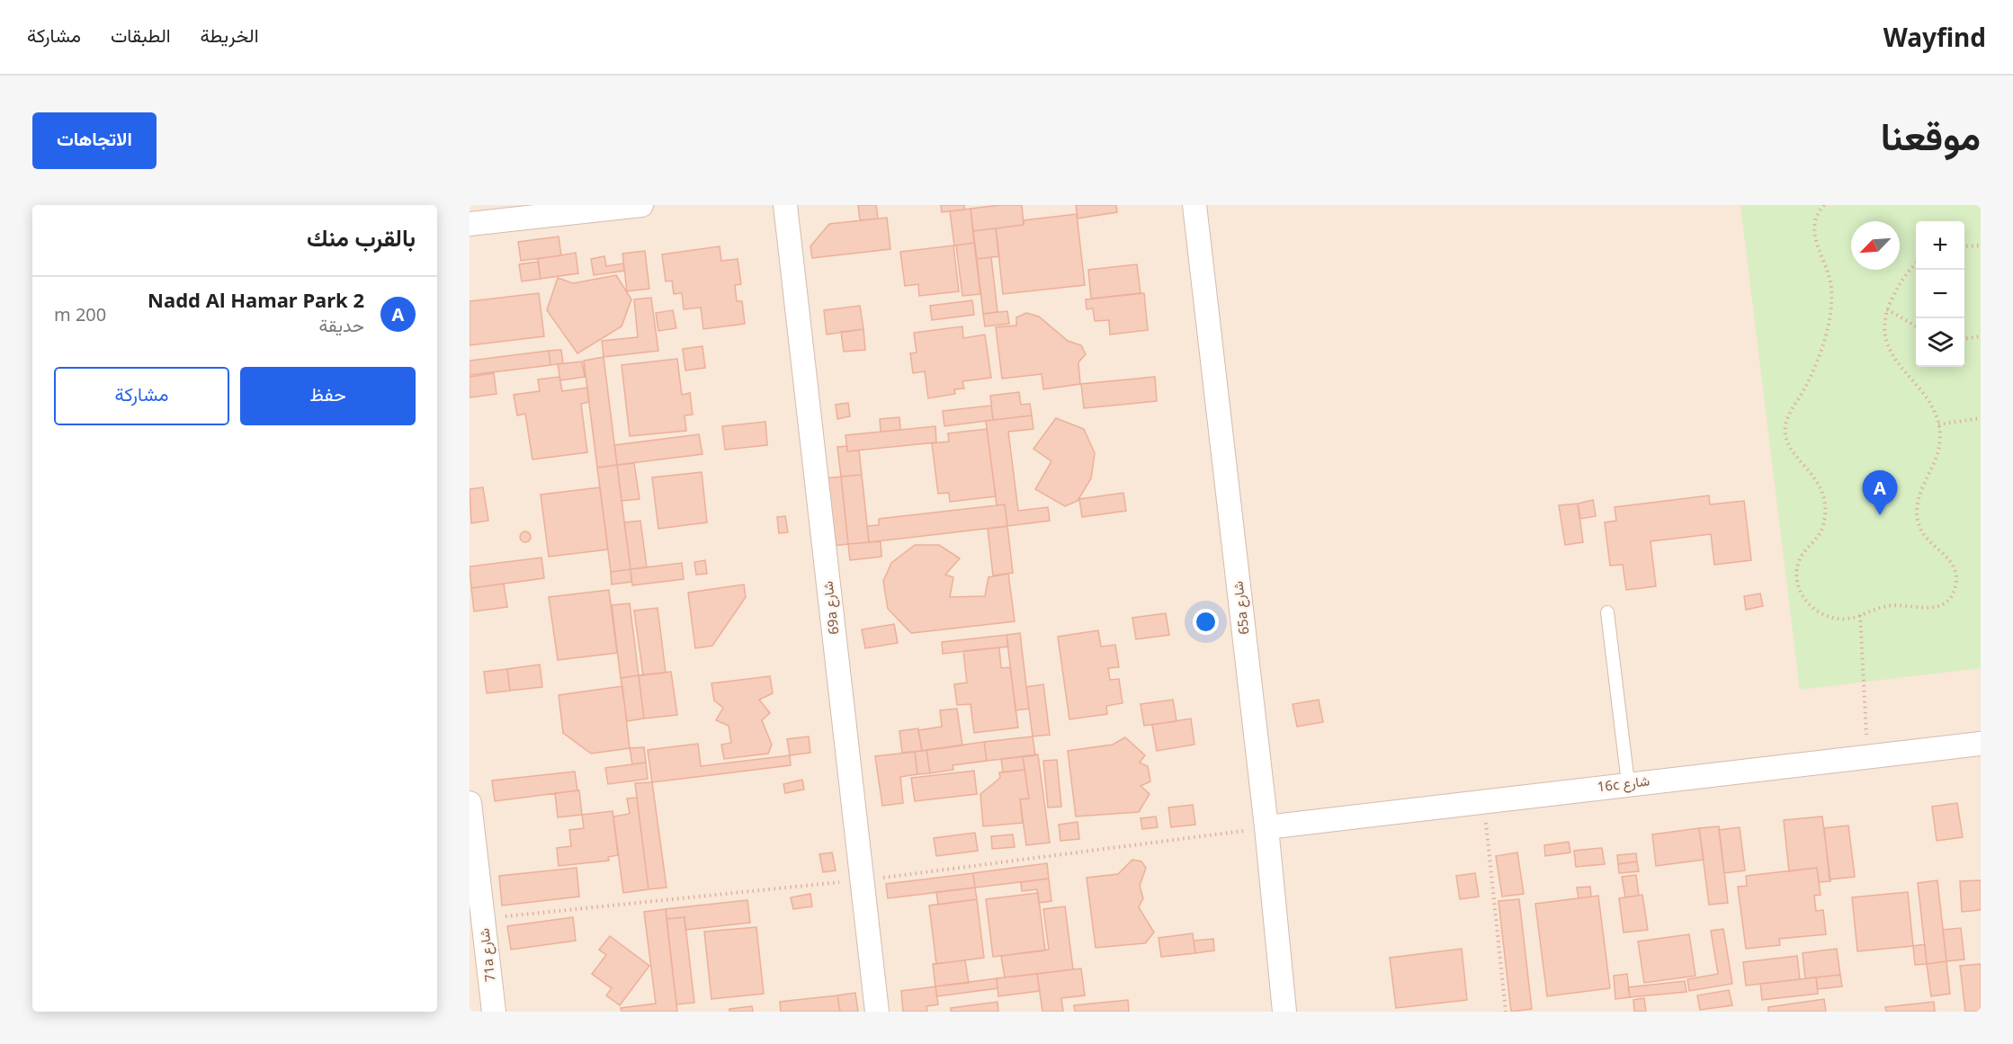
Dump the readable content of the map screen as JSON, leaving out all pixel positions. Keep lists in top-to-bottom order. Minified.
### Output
{"streets":{"street":["69a شارع","65a شارع","16c شارع","71a شارع"]},"crossings":[["65a شارع","16c شارع"]],"north":"bottom left","page":{"header":"Wayfind","nav":["الخريطة","الطبقات","مشاركة"],"title":"موقعنا","buttons":["الاتجاهات",["حفظ","مشاركة"]],"heading":"بالقرب منك","map_buttons":["+","−"],"list":[{"mark":"A","name":"Nadd Al Hamar Park 2","note":"حديقة","value":"200 m"}],"pins":"A"}}
